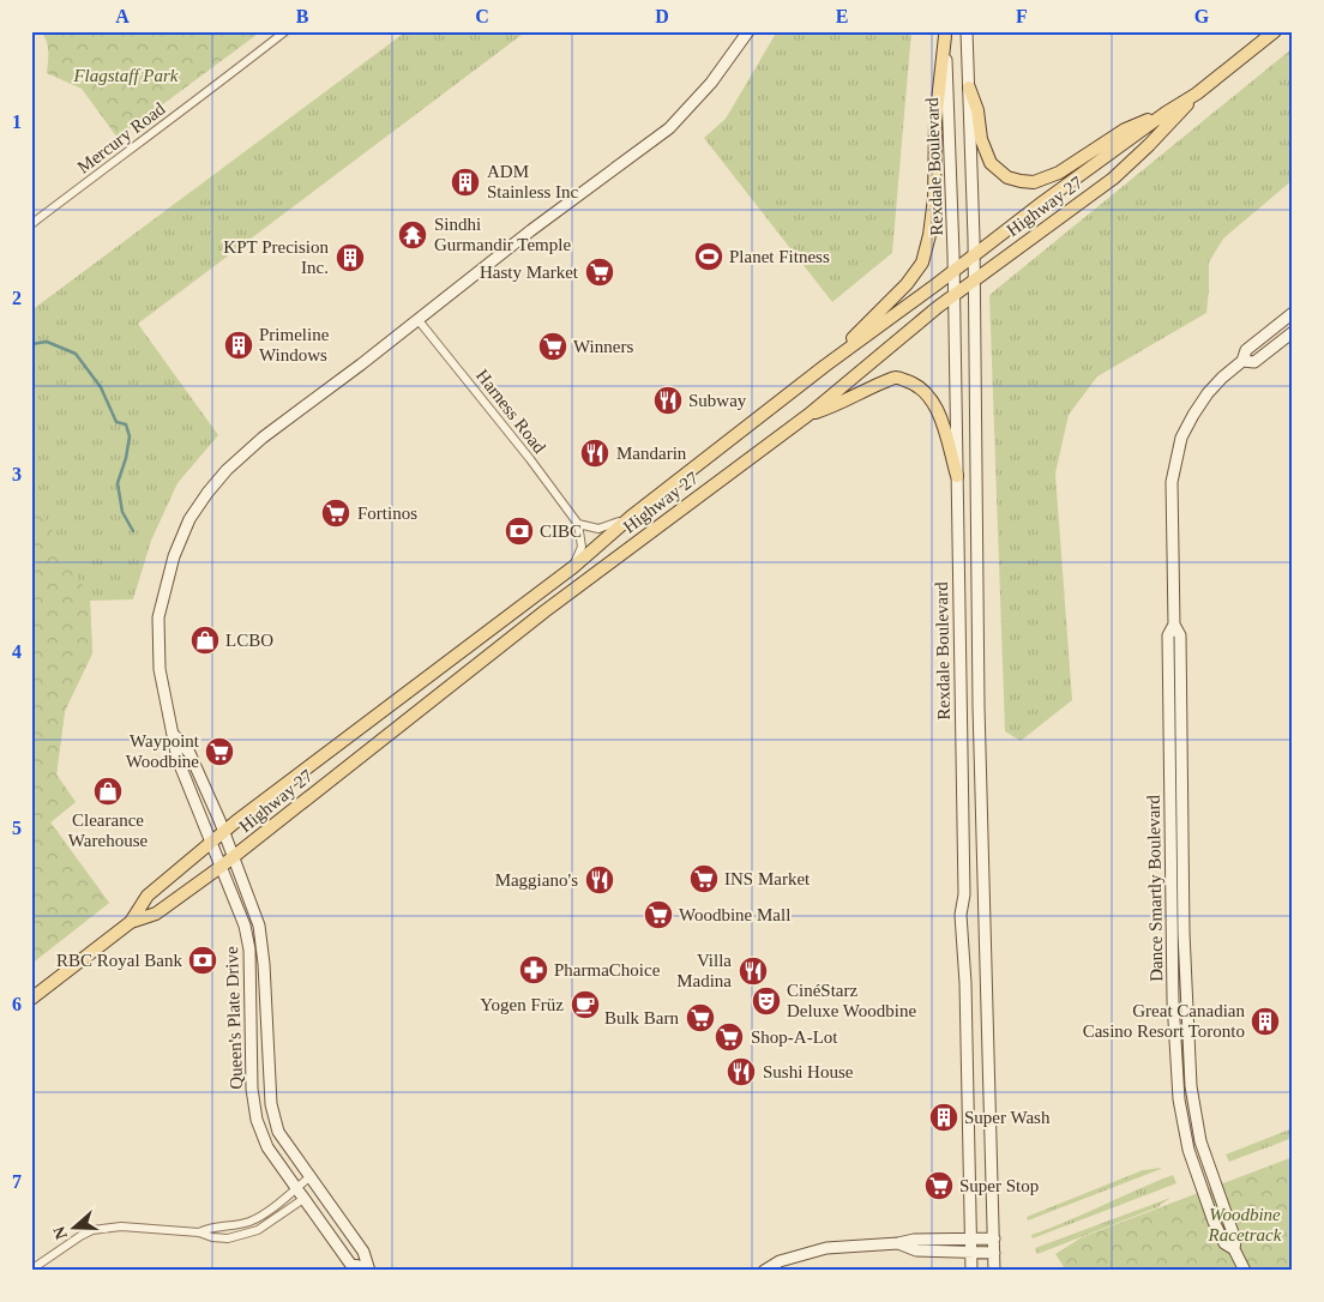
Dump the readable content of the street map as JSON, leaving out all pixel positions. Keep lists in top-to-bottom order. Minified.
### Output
{"streets":{"main road":["Highway 27"],"street":["Mercury Road","Rexdale Boulevard","Harness Road","Dance Smartly Boulevard","Queen's Plate Drive"]},"crossings":[["Rexdale Boulevard","Highway 27"],["Highway 27","Queen's Plate Drive"],["Harness Road","Queen's Plate Drive"]],"parks":["Flagstaff Park","Woodbine Racetrack"],"places":{"building":["ADM Stainless Inc","KPT Precision Inc.","Primeline Windows","Great Canadian Casino Resort Toronto","Super Wash"],"temple":["Sindhi Gurmandir Temple"],"sports":["Planet Fitness"],"supermarket":["Hasty Market","Winners","Fortinos","Waypoint Woodbine","INS Market","Woodbine Mall","Bulk Barn","Shop-A-Lot","Super Stop"],"restaurant":["Subway","Mandarin","Maggiano's","Villa Madina","Sushi House"],"bank":["CIBC","RBC Royal Bank"],"shop":["LCBO","Clearance Warehouse"],"pharmacy":["PharmaChoice"],"theatre":["CinéStarz Deluxe Woodbine"],"cafe":["Yogen Früz"]},"north":"left","grid":{"columns":["A","B","C","D","E","F","G"],"rows":["1","2","3","4","5","6","7"]}}
